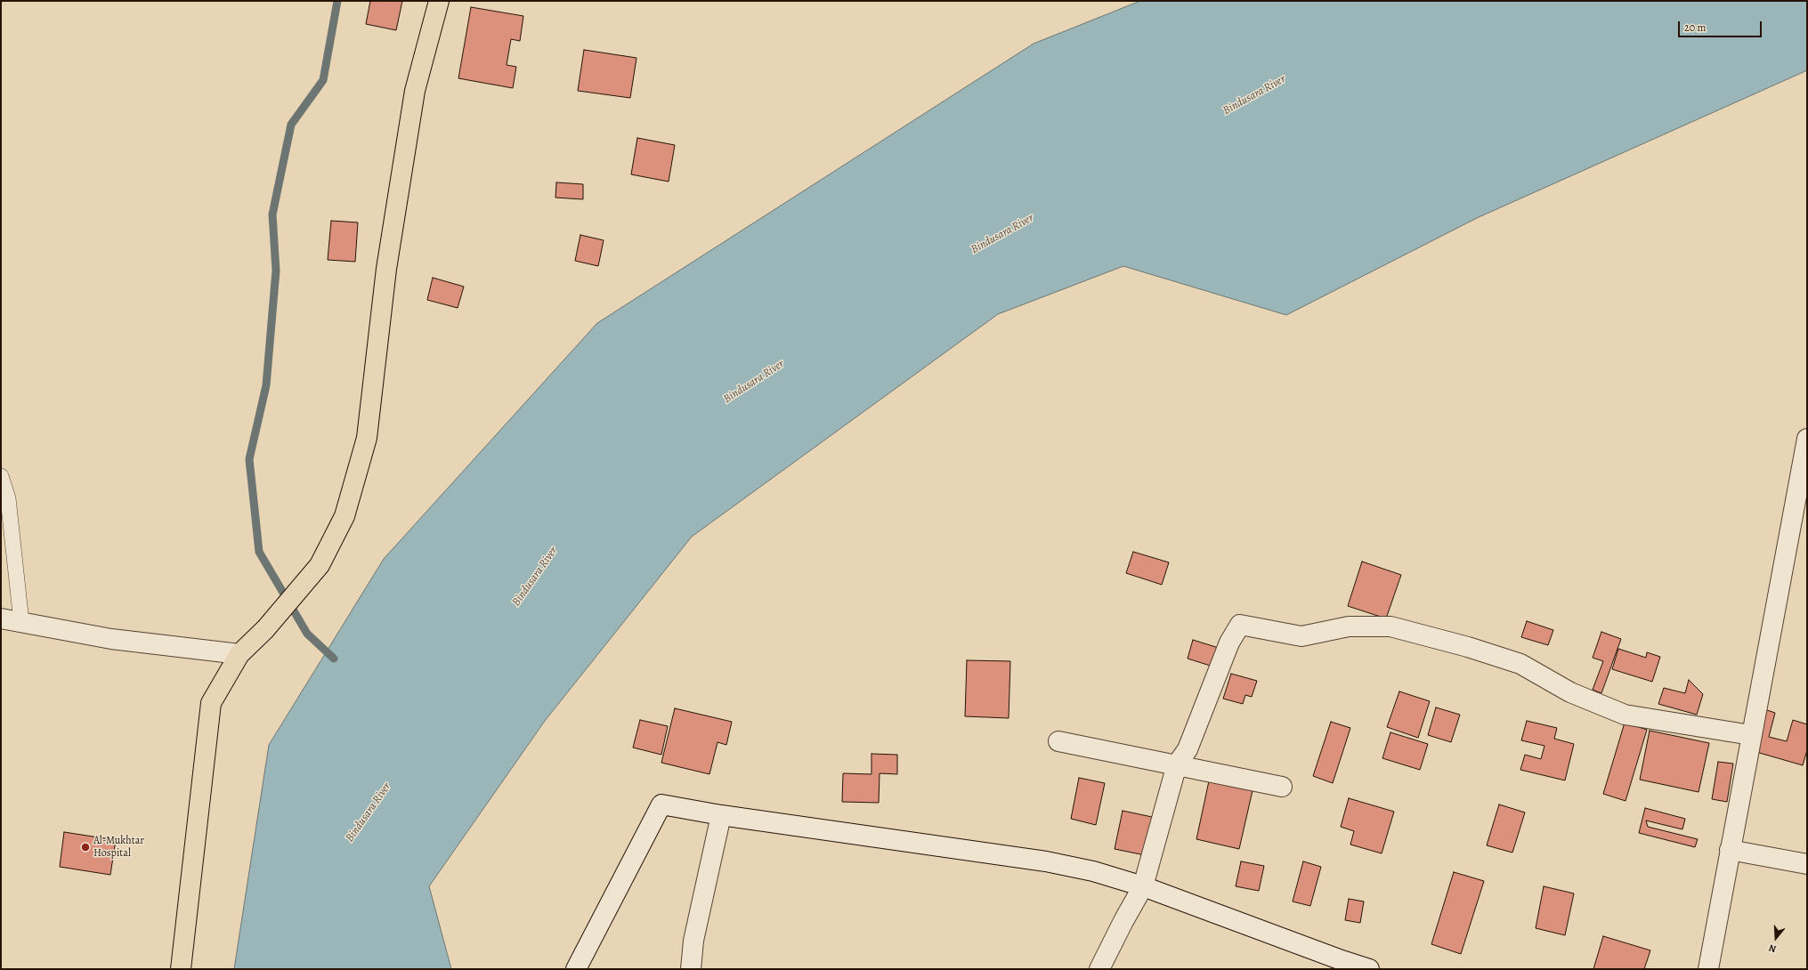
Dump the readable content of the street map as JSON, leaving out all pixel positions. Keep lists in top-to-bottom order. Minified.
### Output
{"water":["Bindusara River"],"places":["Al-Mukhtar Hospital"],"scale_bar":"20 m","north":"bottom"}
